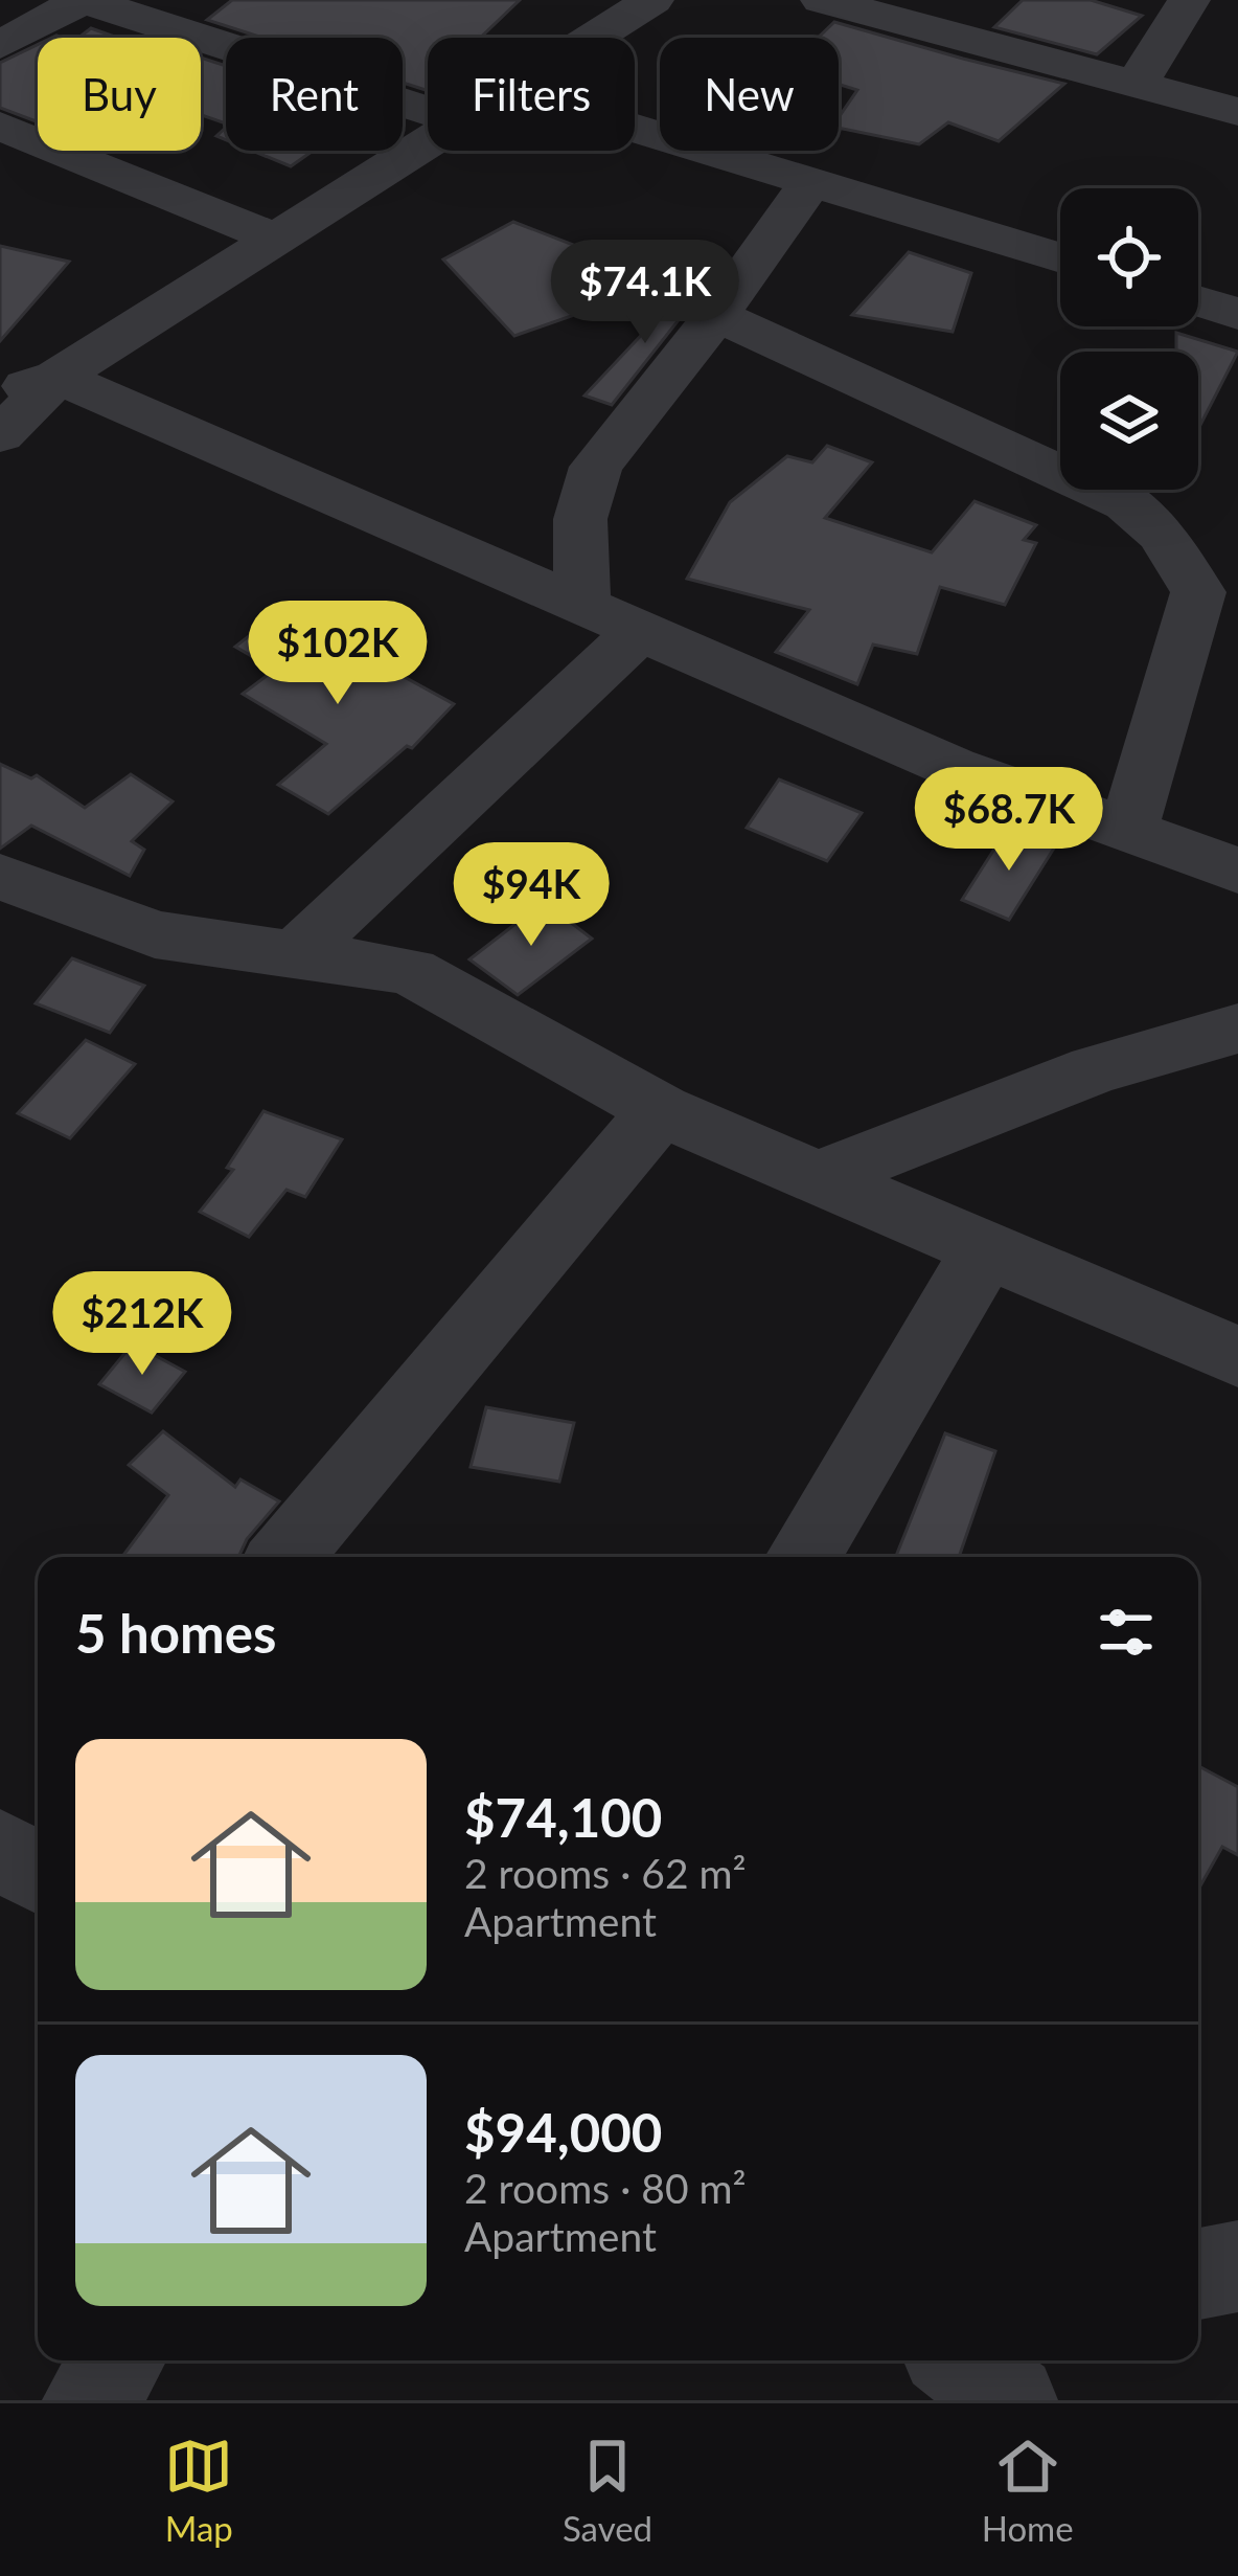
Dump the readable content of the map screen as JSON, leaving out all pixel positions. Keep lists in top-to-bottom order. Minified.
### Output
{"page":{"chip":["Buy","Rent","Filters","New"],"price":["$74.1K","$102K","$68.7K","$94K","$212K"],"heading":"5 homes","list":[{"name":"$74,100","note":"2 rooms · 62 m² · Apartment"},{"name":"$94,000","note":"2 rooms · 80 m² · Apartment"}],"tabs":["Map","Saved","Home"]}}
